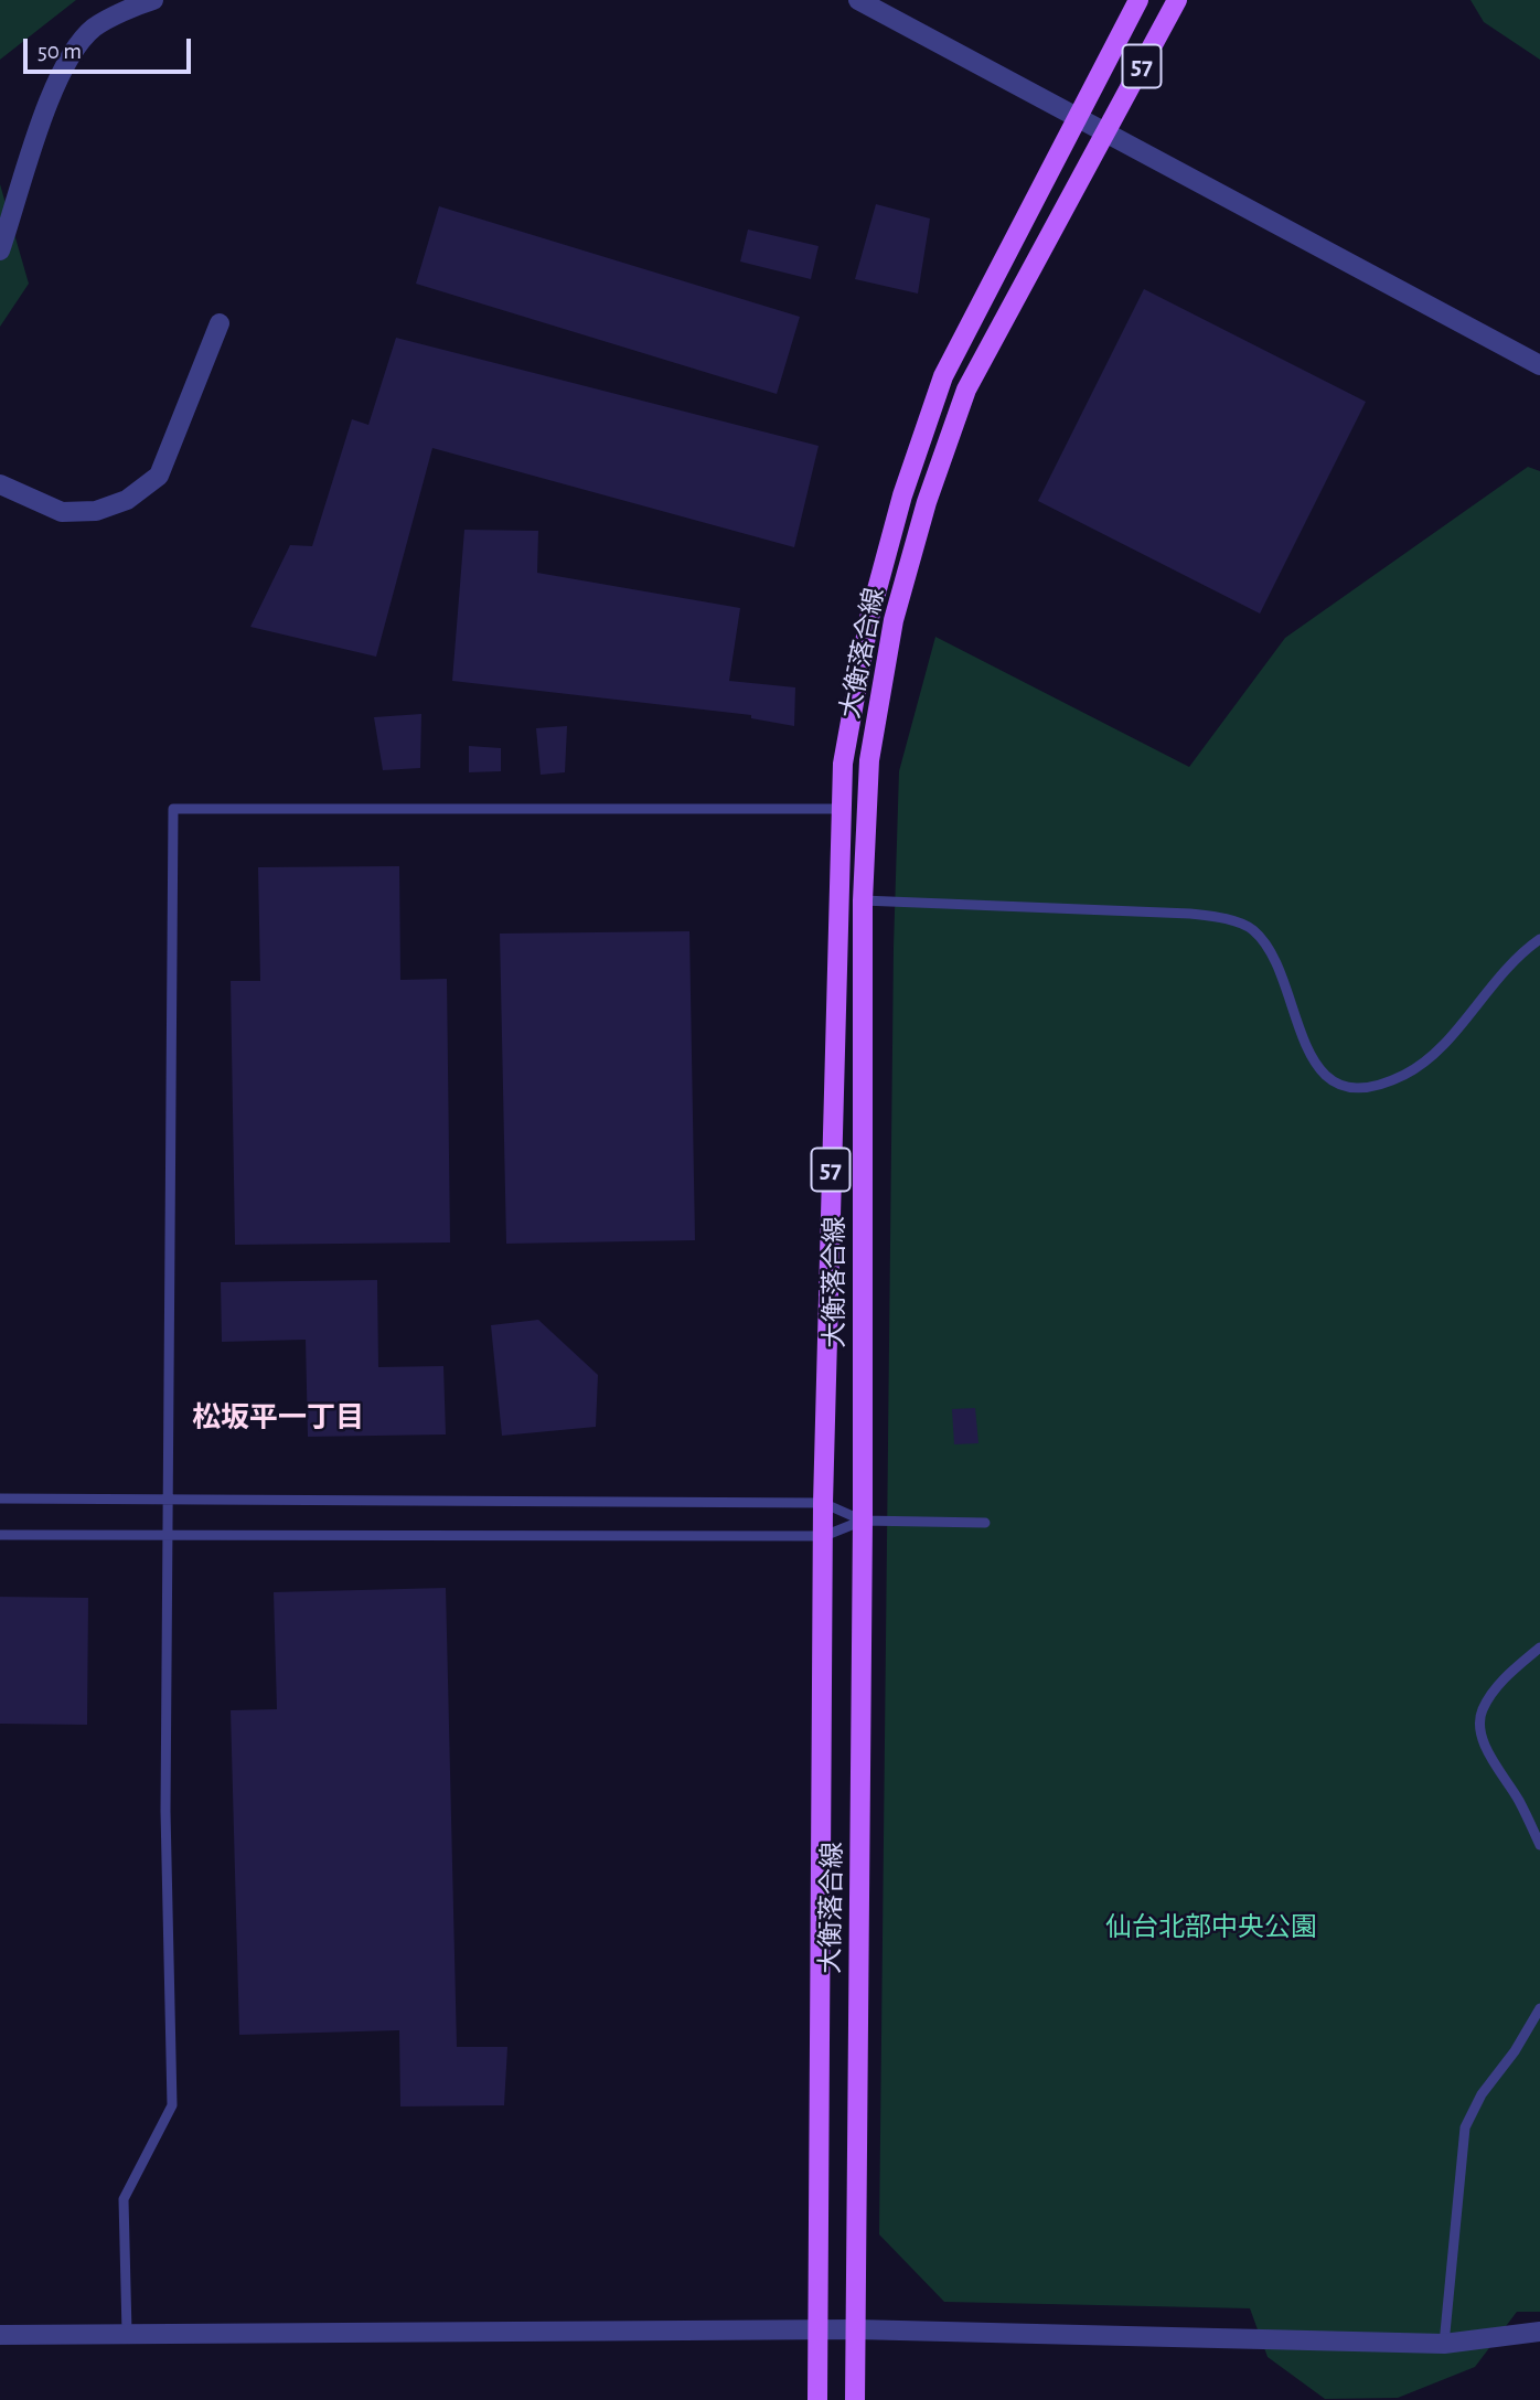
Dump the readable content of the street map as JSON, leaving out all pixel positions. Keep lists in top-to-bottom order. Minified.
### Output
{"streets":{"main road":["57","大衡落合線"]},"districts":["松坂平一丁目"],"parks":["仙台北部中央公園"],"scale_bar":"50 m"}
